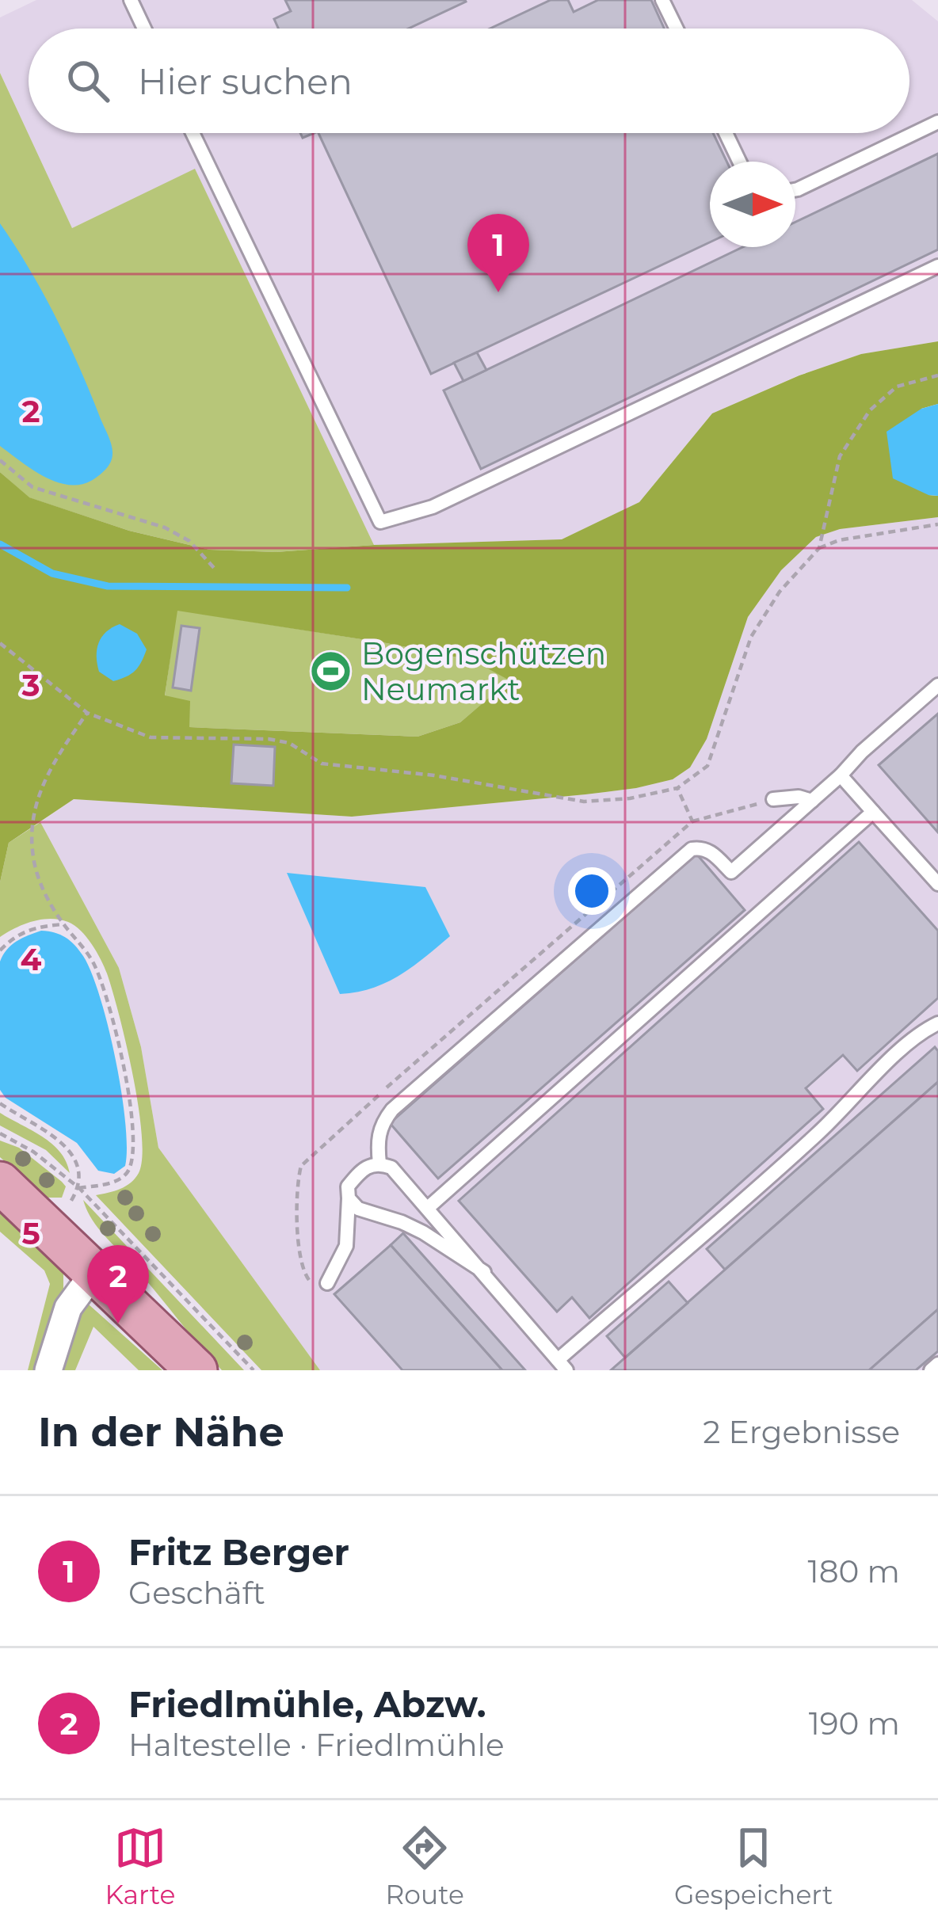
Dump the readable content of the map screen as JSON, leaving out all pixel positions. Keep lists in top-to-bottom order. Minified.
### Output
{"places":{"sports":["Bogenschützen Neumarkt"]},"north":"right","page":{"search":"Hier suchen","pins":["1","2"],"heading":["In der Nähe","2 Ergebnisse"],"list":[{"mark":"1","name":"Fritz Berger","note":"Geschäft","value":"180 m"},{"mark":"2","name":"Friedlmühle, Abzw.","note":"Haltestelle · Friedlmühle","value":"190 m"}],"nav":["Karte","Route","Gespeichert"]},"grid":{"rows":["2","3","4","5"]}}
